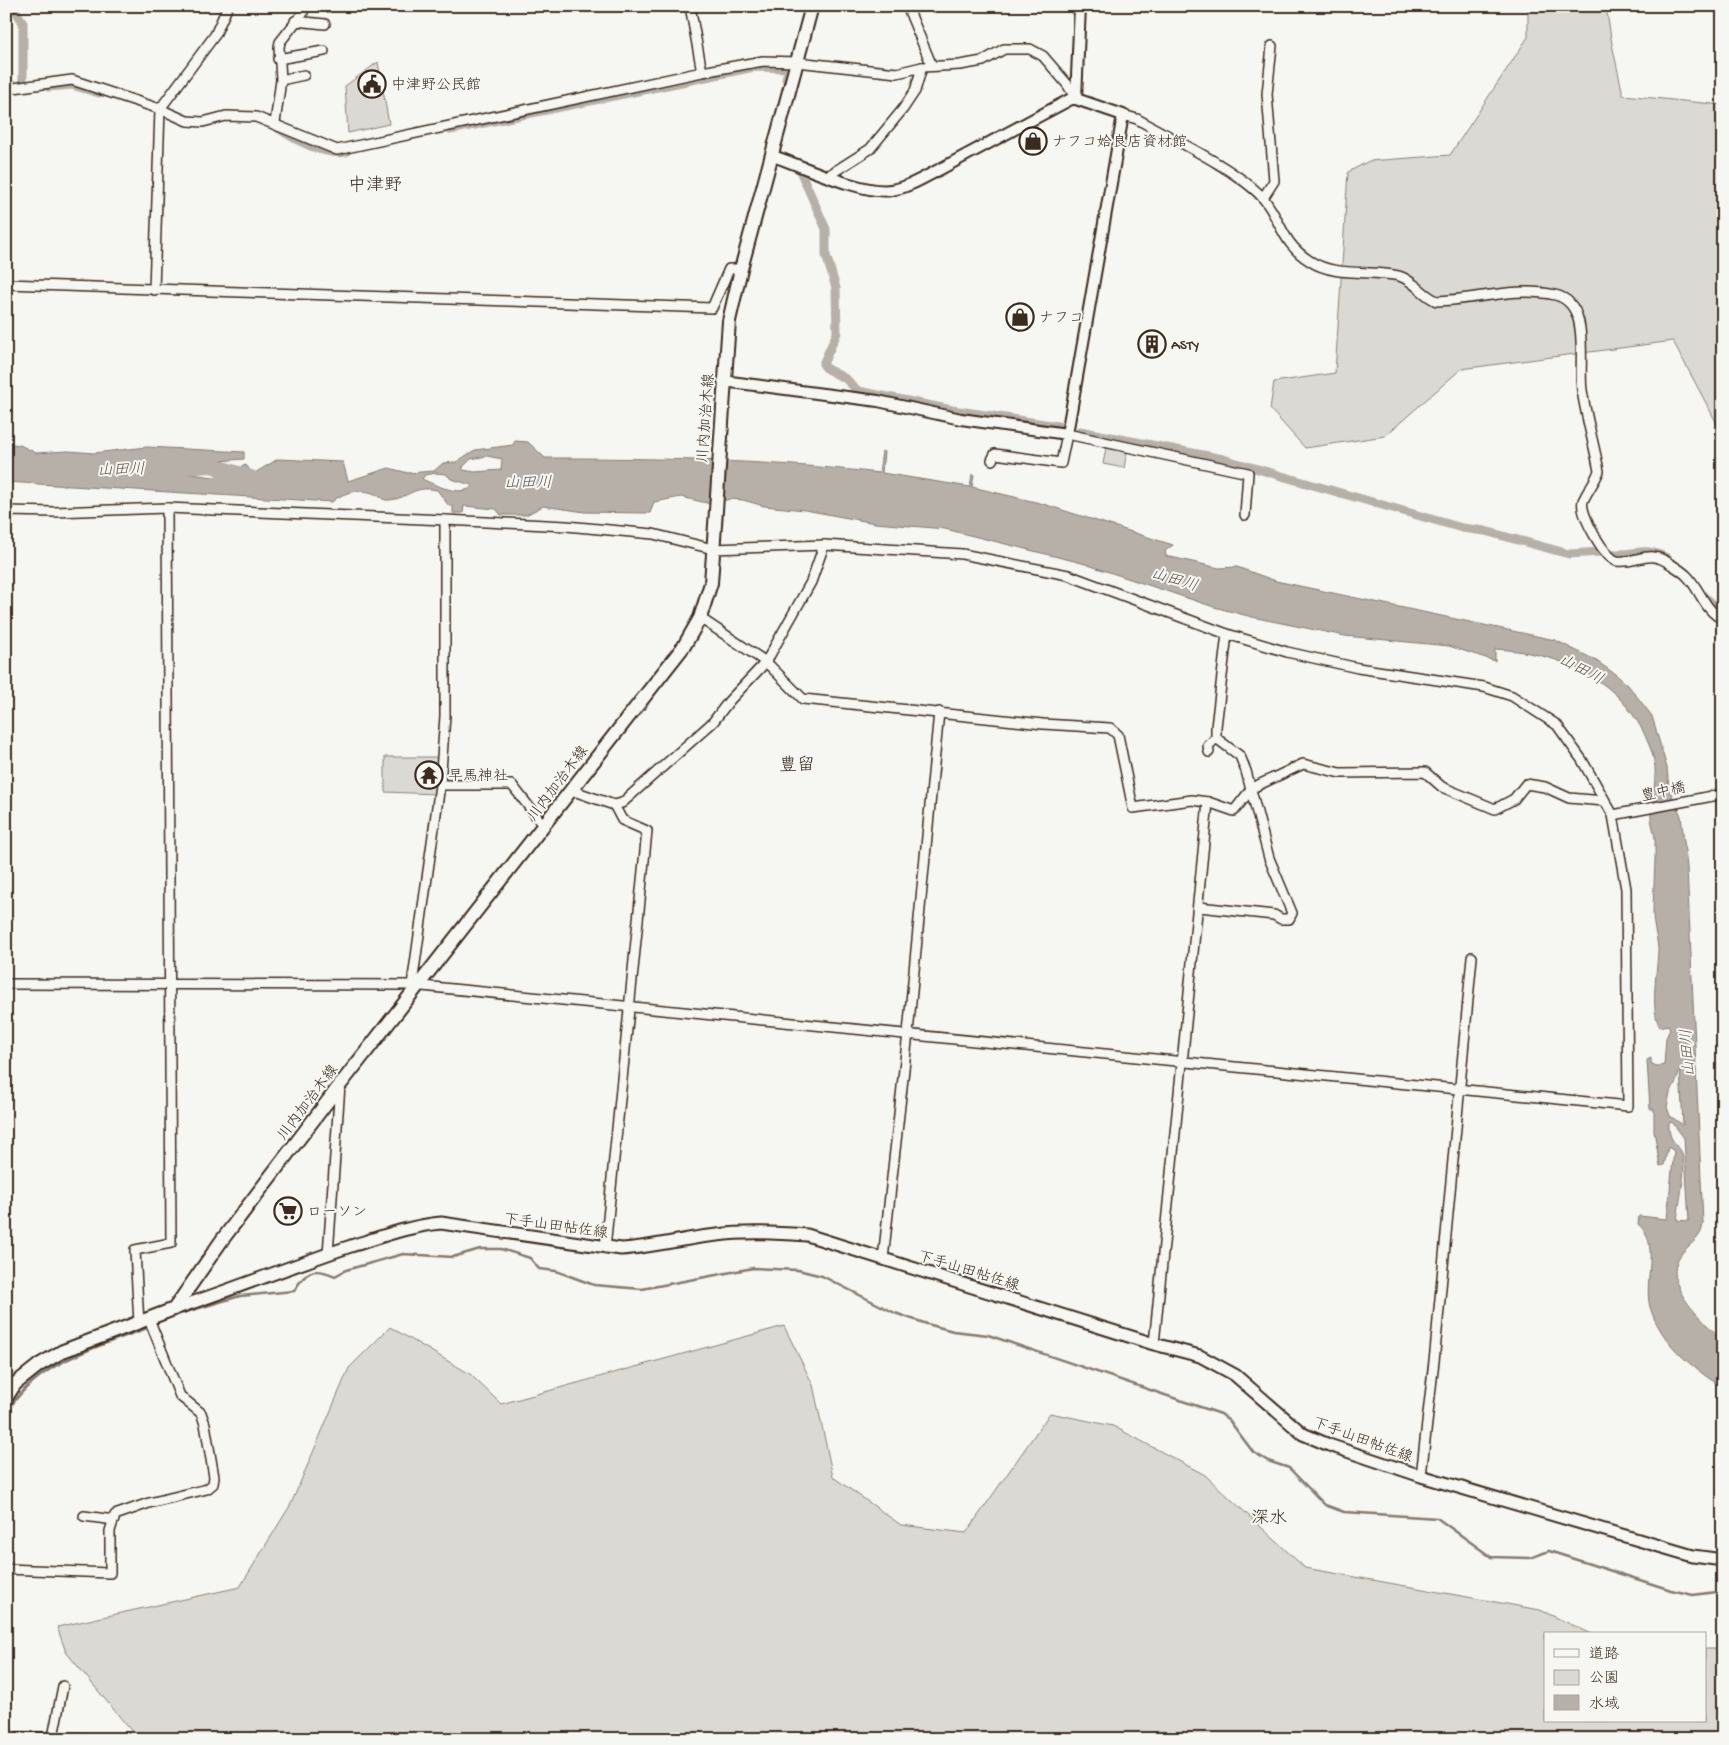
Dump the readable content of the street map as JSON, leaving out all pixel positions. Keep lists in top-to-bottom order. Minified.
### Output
{"streets":{"main road":["川内加治木線","下手山田帖佐線"],"street":["豊中橋"]},"crossings":[["川内加治木線","下手山田帖佐線"]],"districts":["中津野","豊留","深水"],"water":["山田川"],"places":{"public building":["中津野公民館"],"shop":["ナフコ姶良店資材館","ナフコ"],"building":["ASTY"],"temple":["早馬神社"],"supermarket":["ローソン"]},"legend":["道路","公園","水域"]}
